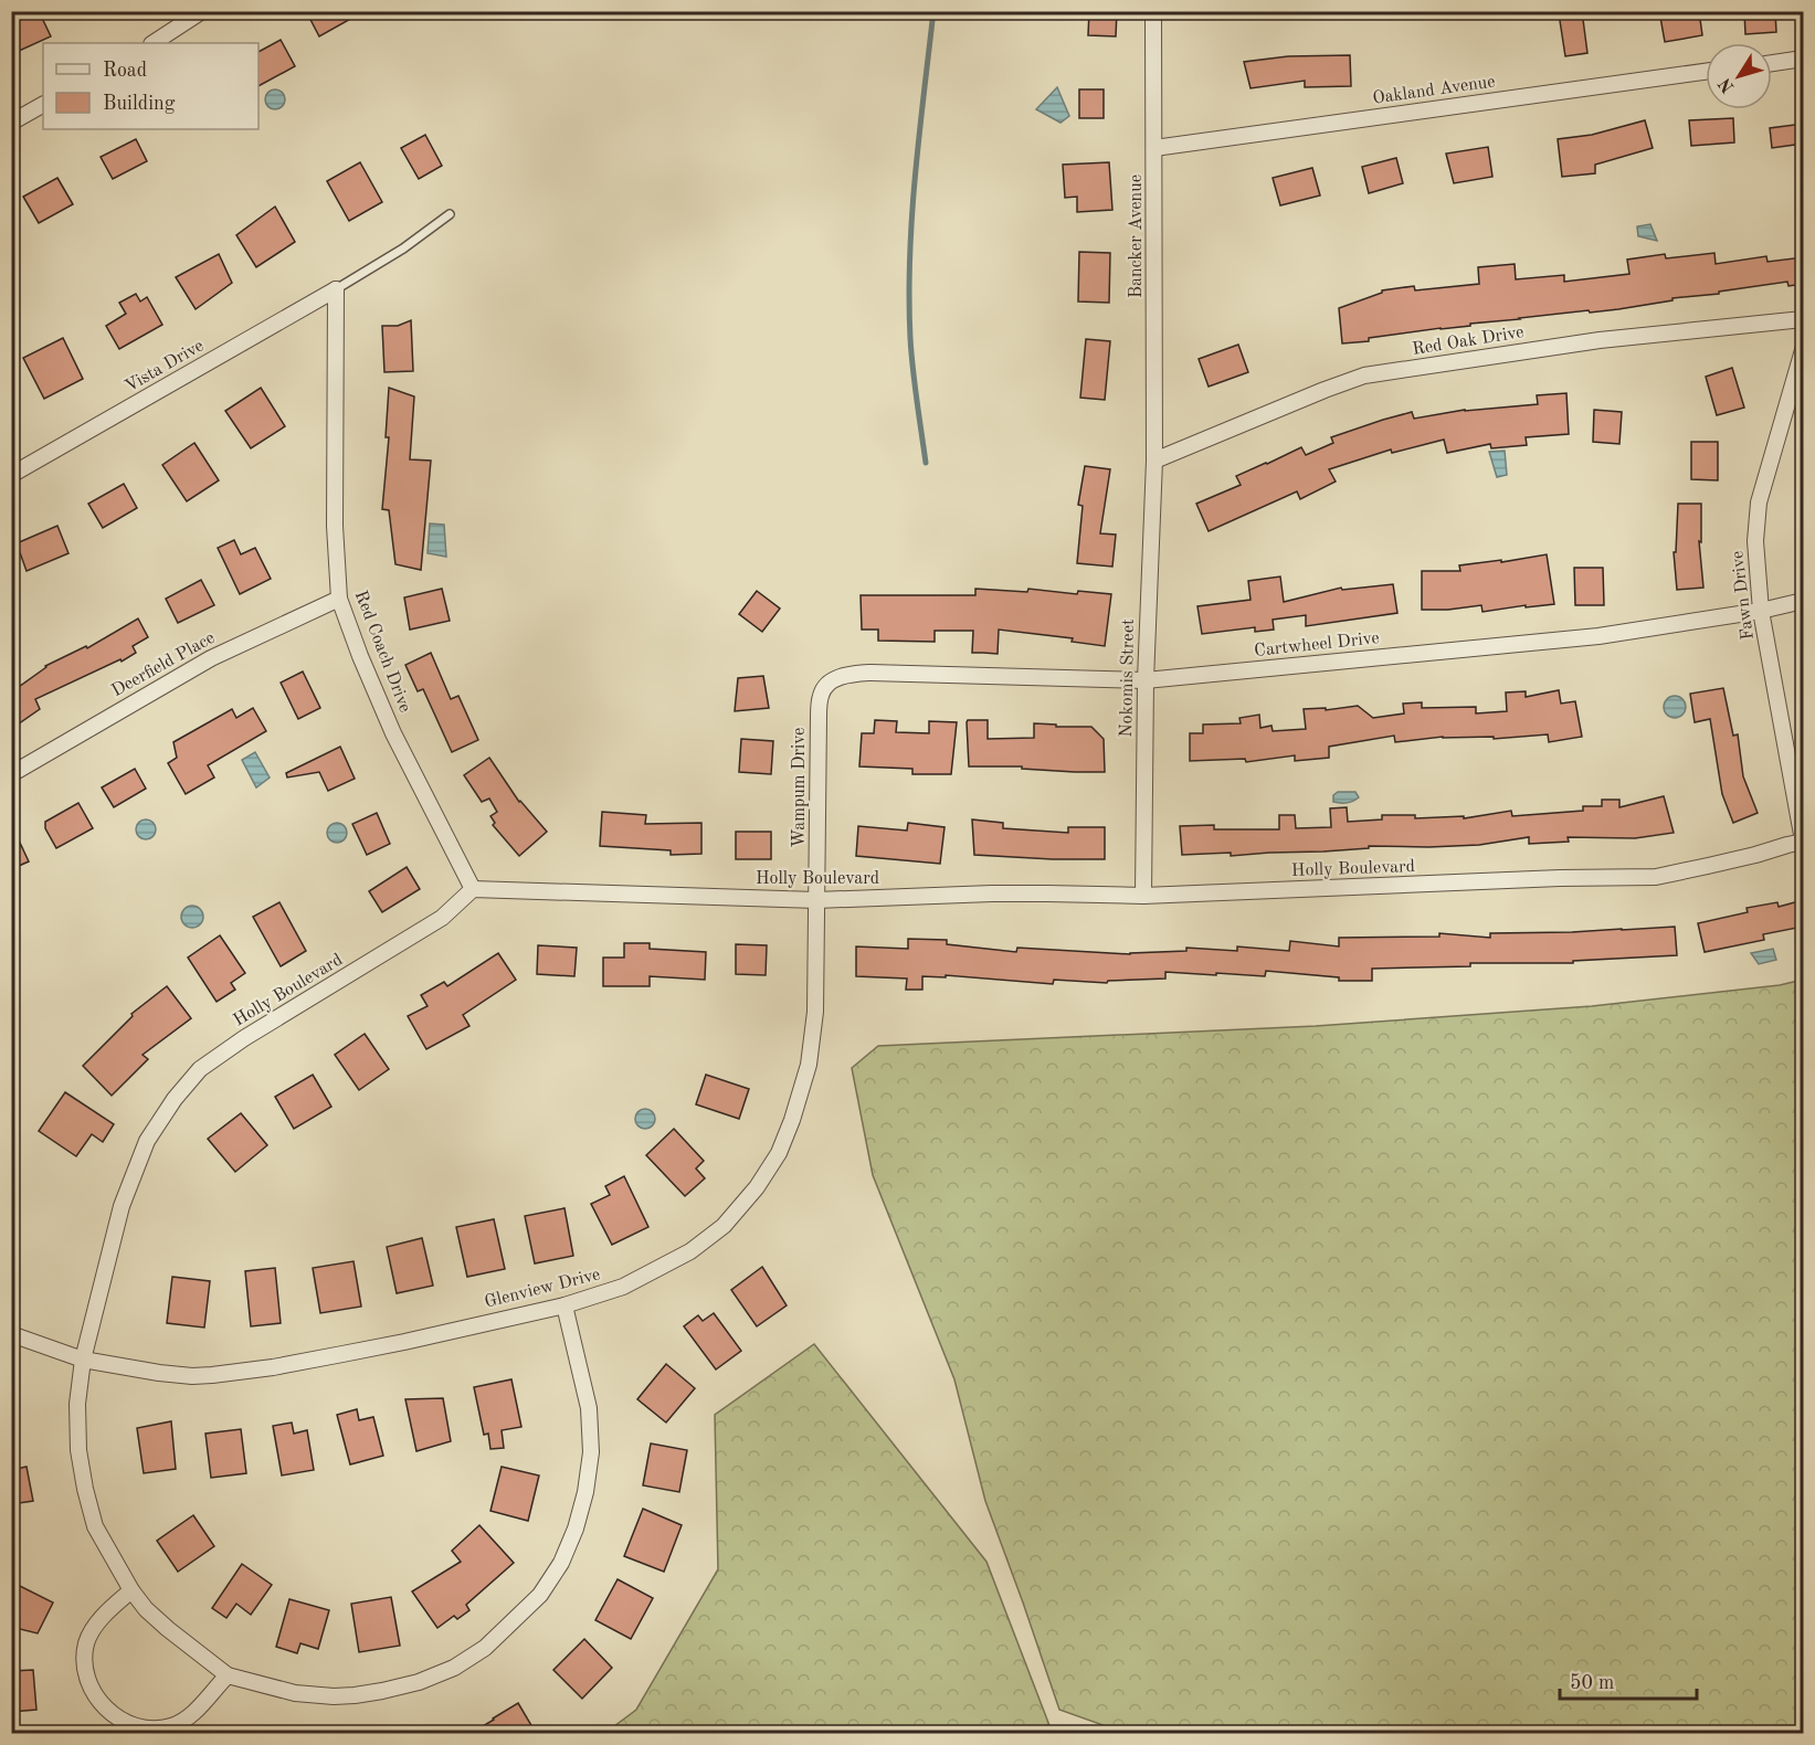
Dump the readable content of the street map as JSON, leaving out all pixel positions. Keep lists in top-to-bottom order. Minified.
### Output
{"streets":{"street":["Oakland Avenue","Bancker Avenue","Red Oak Drive","Vista Drive","Fawn Drive","Cartwheel Drive","Red Coach Drive","Deerfield Place","Nokomis Street","Wampum Drive","Holly Boulevard","Glenview Drive"]},"crossings":[["Oakland Avenue","Bancker Avenue"],["Bancker Avenue","Red Oak Drive"],["Bancker Avenue","Nokomis Street"],["Red Oak Drive","Nokomis Street"],["Vista Drive","Red Coach Drive"],["Fawn Drive","Cartwheel Drive"],["Fawn Drive","Holly Boulevard"],["Cartwheel Drive","Nokomis Street"],["Cartwheel Drive","Wampum Drive"],["Red Coach Drive","Deerfield Place"],["Red Coach Drive","Holly Boulevard"],["Nokomis Street","Holly Boulevard"],["Wampum Drive","Holly Boulevard"],["Wampum Drive","Glenview Drive"],["Holly Boulevard","Glenview Drive"]],"legend":["Road","Building"],"scale_bar":"50 m","north":"bottom left"}
